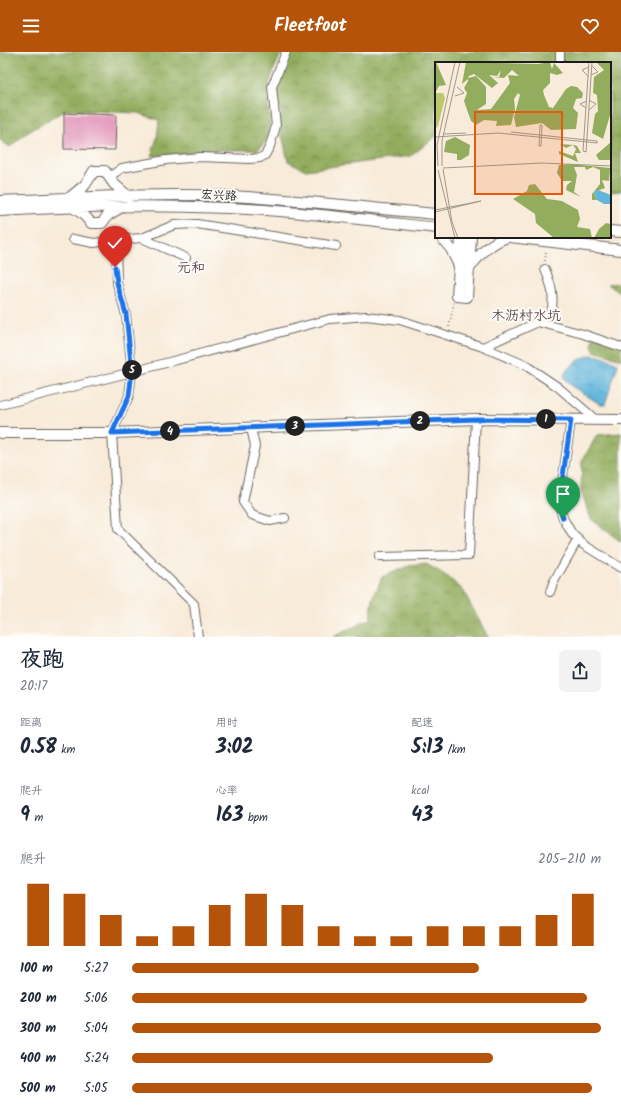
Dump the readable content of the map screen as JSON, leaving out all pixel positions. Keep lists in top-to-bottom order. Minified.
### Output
{"streets":{"street":["宏兴路"]},"districts":["元和","木沥村水坑"],"page":{"header":"Fleetfoot","pins":["5","1","2","3","4"],"heading":["夜跑","20:17"],"stats":[["距离","0.58 km"],["用时","3:02"],["配速","5:13 /km"],["爬升","9 m"],["心率","163 bpm"],["kcal","43"]],"chart":["爬升","205–210 m"],"list":[{"name":"100 m","note":"5:27"},{"name":"200 m","note":"5:06"},{"name":"300 m","note":"5:04"},{"name":"400 m","note":"5:24"},{"name":"500 m","note":"5:05"}]}}
